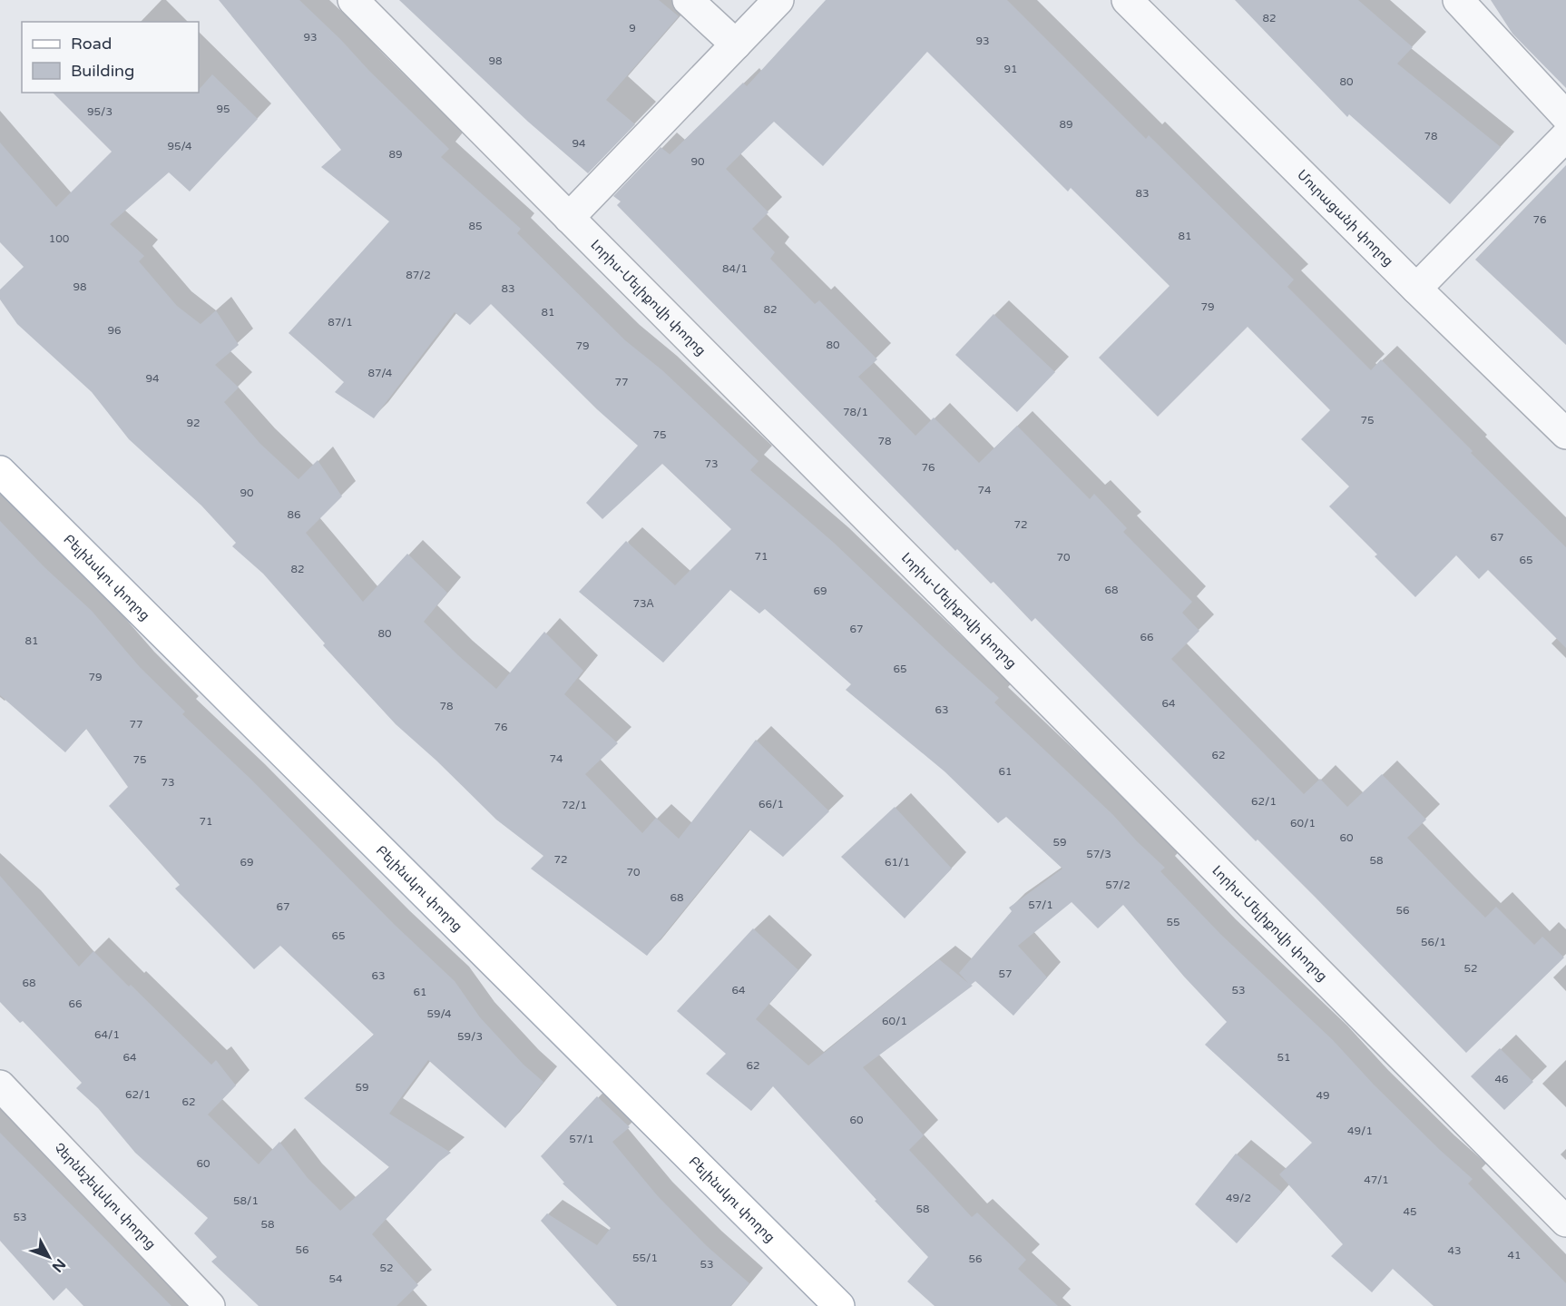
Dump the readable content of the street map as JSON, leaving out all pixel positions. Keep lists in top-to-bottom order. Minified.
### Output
{"streets":{"main road":["Բելինսկու փողոց"],"street":["Մուրացանի փողոց","Լորիս-Մելիքովի փողոց","Չերնեշեվսկու փողոց"]},"house_numbers":["82","9","93","93","98","91","80","95","95/3","89","78","94","95/4","89","90","83","76","85","81","100","84/1","87/2","98","83","79","82","81","87/1","96","80","79","87/4","94","77","78/1","75","92","75","78","73","76","74","90","86","72","67","71","70","65","82","68","69","73А","67","80","66","81","65","79","64","78","63","77","76","62","74","75","61","73","62/1","66/1","72/1","71","60/1","60","59","57/3","72","58","69","61/1","70","57/2","68","57/1","67","56","55","65","56/1","52","57","63","68","64","53","61","66","59/4","60/1","64/1","59/3","64","51","62","46","59","62/1","49","62","60","49/1","57/1","60","47/1","49/2","58/1","58","45","53","58","56","43","41","55/1","56","53","52","54"],"legend":["Road","Building"],"north":"bottom right"}
